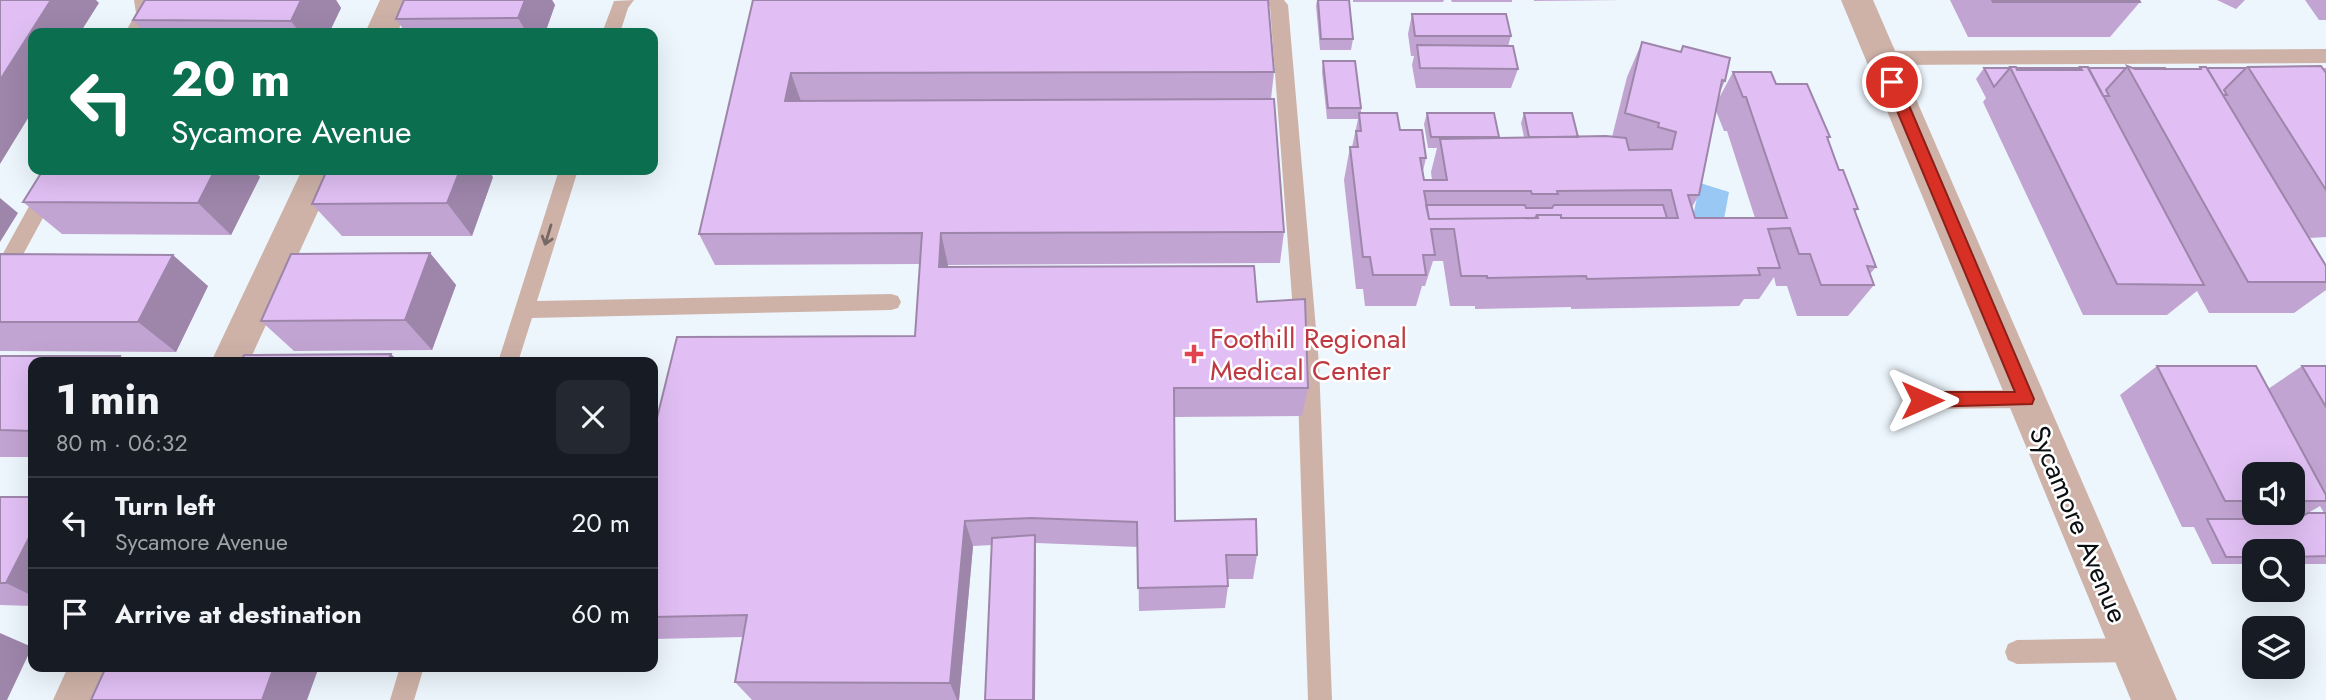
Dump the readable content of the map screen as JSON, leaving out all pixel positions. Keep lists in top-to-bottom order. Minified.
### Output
{"streets":{"street":["Sycamore Avenue"]},"places":{"health":["Foothill Regional Medical Center"]},"page":{"turn":["20 m","Sycamore Avenue"],"heading":["1 min","80 m · 06:32"],"list":[{"name":"Turn left","note":"Sycamore Avenue","value":"20 m"},{"name":"Arrive at destination","value":"60 m"}]}}
